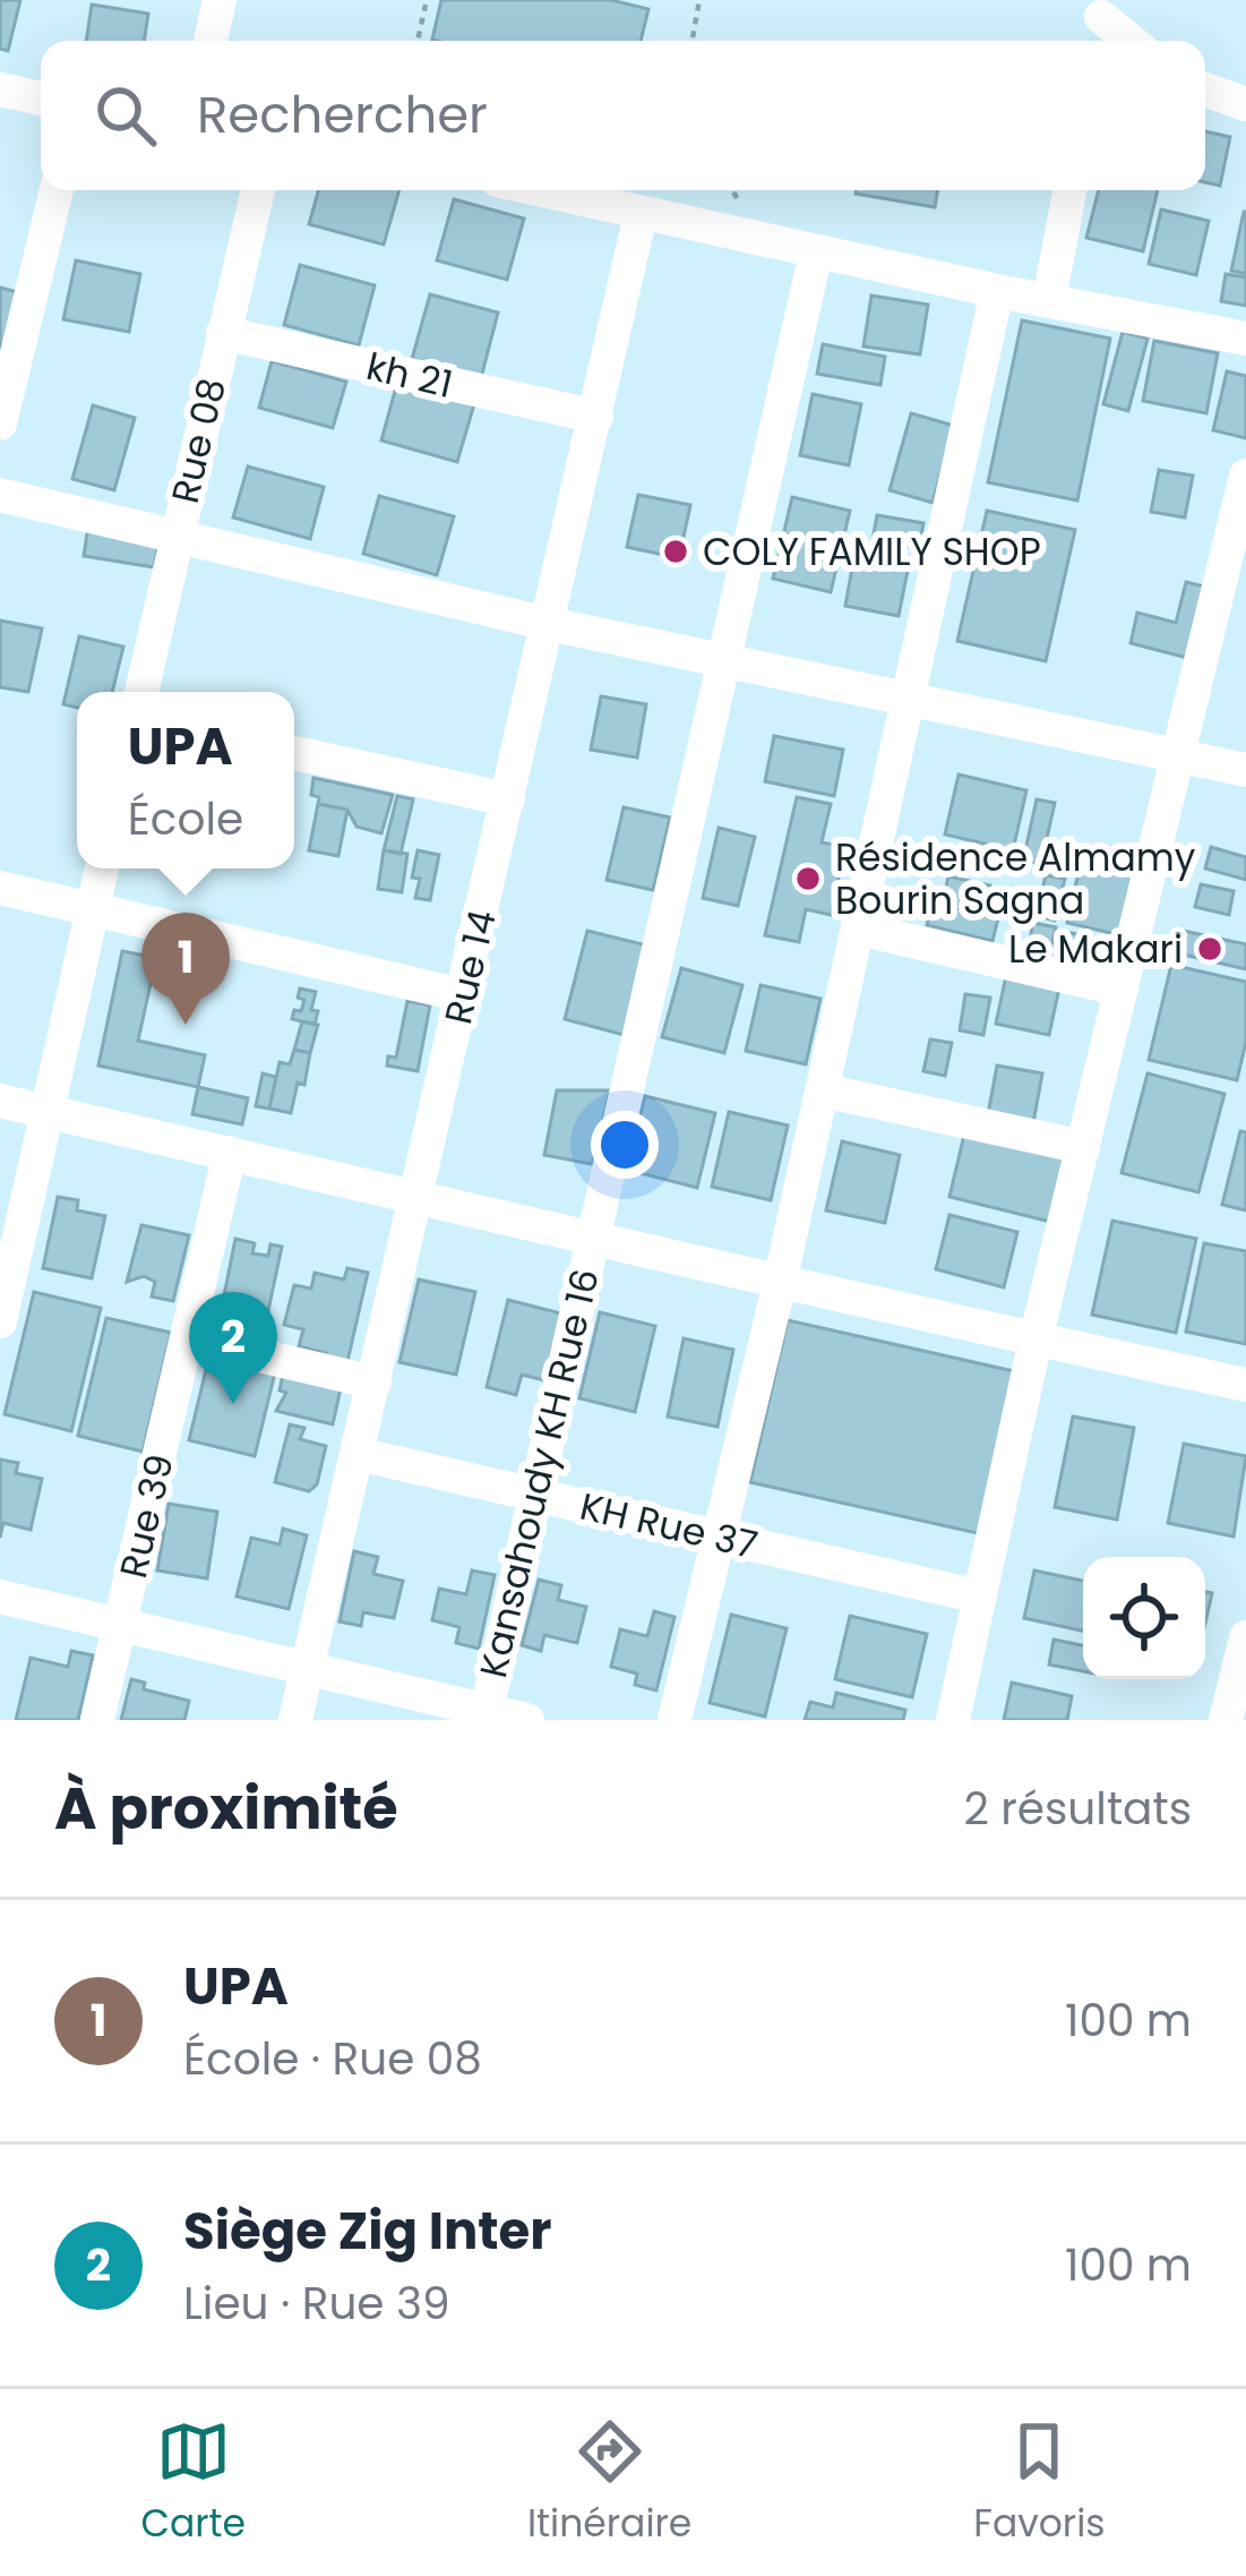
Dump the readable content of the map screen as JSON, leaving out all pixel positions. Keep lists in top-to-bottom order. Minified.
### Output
{"streets":{"street":["kh 21","Rue 08","Rue 14","Kansahoudy KH Rue 16","Rue 39","KH Rue 37"]},"crossings":[["kh 21","Rue 08"],["kh 21","Rue 14"],["Rue 14","KH Rue 37"],["Kansahoudy KH Rue 16","KH Rue 37"]],"places":["COLY FAMILY SHOP","Résidence Almamy Bourin Sagna","Le Makari"],"page":{"search":"Rechercher","popup":["UPA","École"],"pins":["1","2"],"heading":["À proximité","2 résultats"],"list":[{"mark":"1","name":"UPA","note":"École · Rue 08","value":"100 m"},{"mark":"2","name":"Siège Zig Inter","note":"Lieu · Rue 39","value":"100 m"}],"nav":["Carte","Itinéraire","Favoris"]}}
